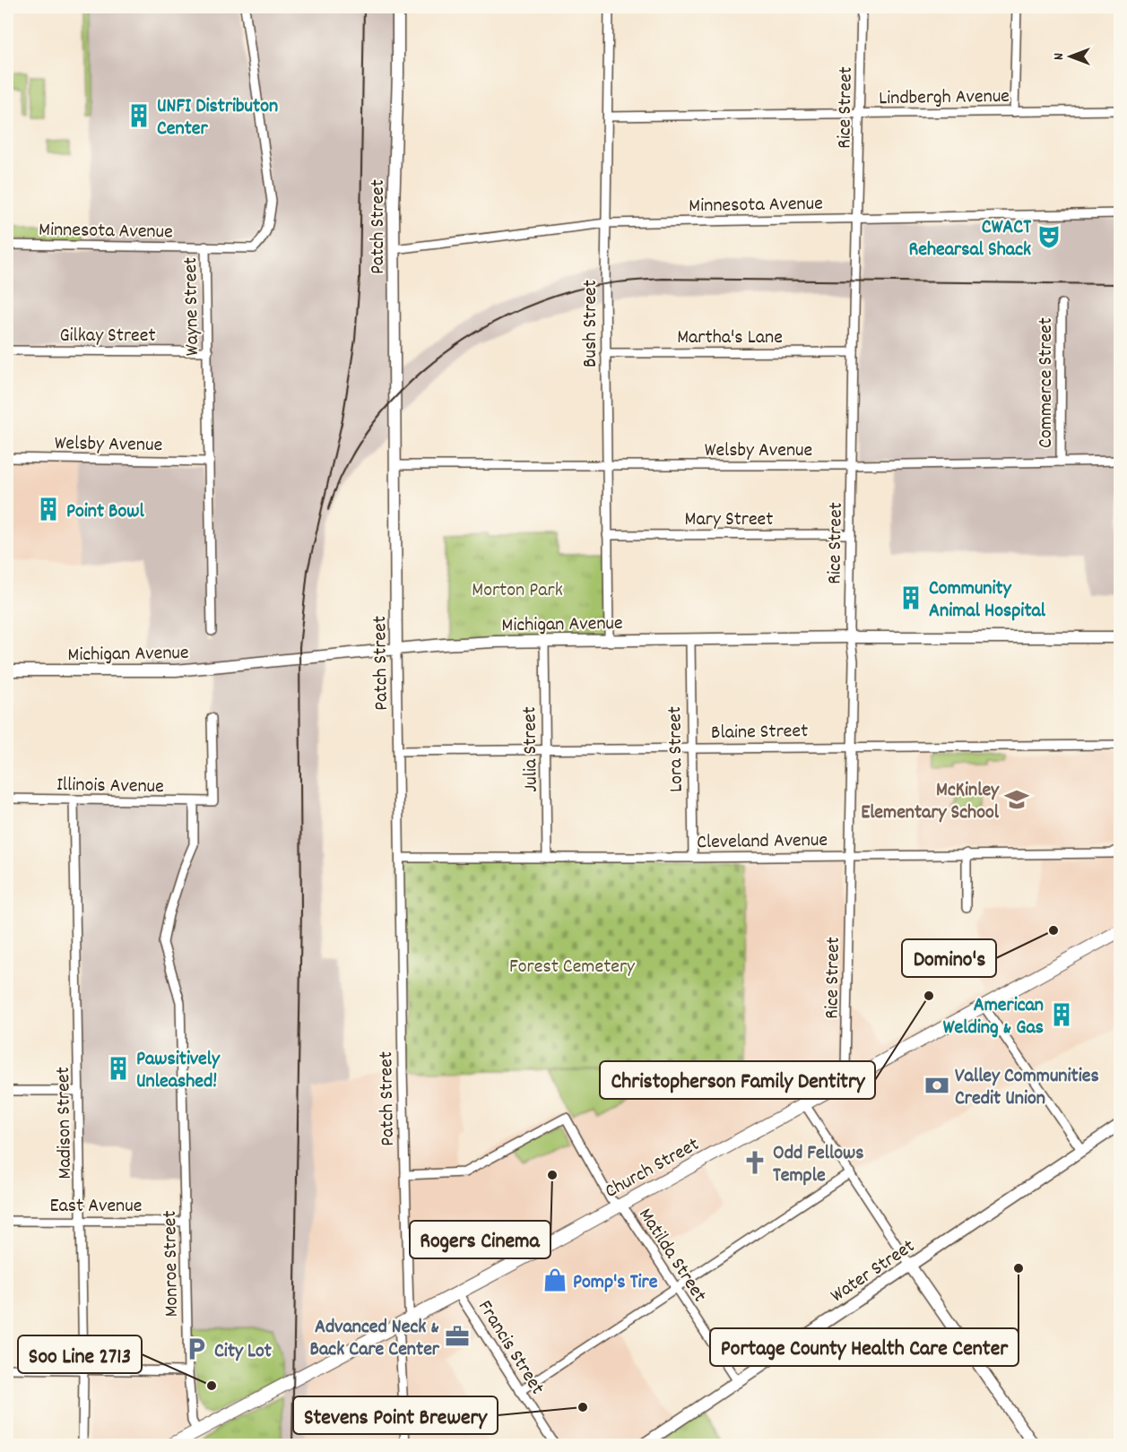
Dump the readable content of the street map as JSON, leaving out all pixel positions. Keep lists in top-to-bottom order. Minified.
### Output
{"streets":{"main road":["Church Street"],"street":["Lindbergh Avenue","Rice Street","Minnesota Avenue","Patch Street","Wayne Street","Bush Street","Gilkay Street","Martha's Lane","Commerce Street","Welsby Avenue","Mary Street","Michigan Avenue","Blaine Street","Julia Street","Lora Street","Illinois Avenue","Cleveland Avenue","Madison Street","East Avenue","Matilda Street","Monroe Street","Water Street","Francis Street"]},"crossings":[["Lindbergh Avenue","Rice Street"],["Lindbergh Avenue","Bush Street"],["Rice Street","Minnesota Avenue"],["Rice Street","Martha's Lane"],["Rice Street","Welsby Avenue"],["Rice Street","Mary Street"],["Rice Street","Michigan Avenue"],["Rice Street","Blaine Street"],["Rice Street","Cleveland Avenue"],["Rice Street","Church Street"],["Minnesota Avenue","Patch Street"],["Minnesota Avenue","Wayne Street"],["Minnesota Avenue","Bush Street"],["Patch Street","Welsby Avenue"],["Patch Street","Michigan Avenue"],["Patch Street","Blaine Street"],["Patch Street","Cleveland Avenue"],["Patch Street","Church Street"],["Patch Street","Matilda Street"],["Wayne Street","Gilkay Street"],["Wayne Street","Welsby Avenue"],["Bush Street","Martha's Lane"],["Bush Street","Welsby Avenue"],["Bush Street","Mary Street"],["Bush Street","Michigan Avenue"],["Commerce Street","Welsby Avenue"],["Michigan Avenue","Julia Street"],["Michigan Avenue","Lora Street"],["Blaine Street","Julia Street"],["Blaine Street","Lora Street"],["Julia Street","Cleveland Avenue"],["Lora Street","Cleveland Avenue"],["Illinois Avenue","Madison Street"],["Illinois Avenue","Monroe Street"],["Madison Street","East Avenue"],["Church Street","Matilda Street"],["Church Street","Monroe Street"],["Church Street","Francis Street"],["East Avenue","Monroe Street"],["Matilda Street","Water Street"]],"parks":["Morton Park","Forest Cemetery"],"places":{"building":["UNFI Distributon Center","Point Bowl","Community Animal Hospital","American Welding & Gas","Pawsitively Unleashed!"],"theatre":["CWACT Rehearsal Shack"],"school or university":["McKinley Elementary School"],"other":["Domino's","Christopherson Family Dentitry","Rogers Cinema","Portage County Health Care Center","Soo Line 2713","Stevens Point Brewery"],"bank":["Valley Communities Credit Union"],"church":["Odd Fellows Temple"],"shop":["Pomp's Tire"],"office":["Advanced Neck & Back Care Center"],"parking":["City Lot"]},"north":"left"}
